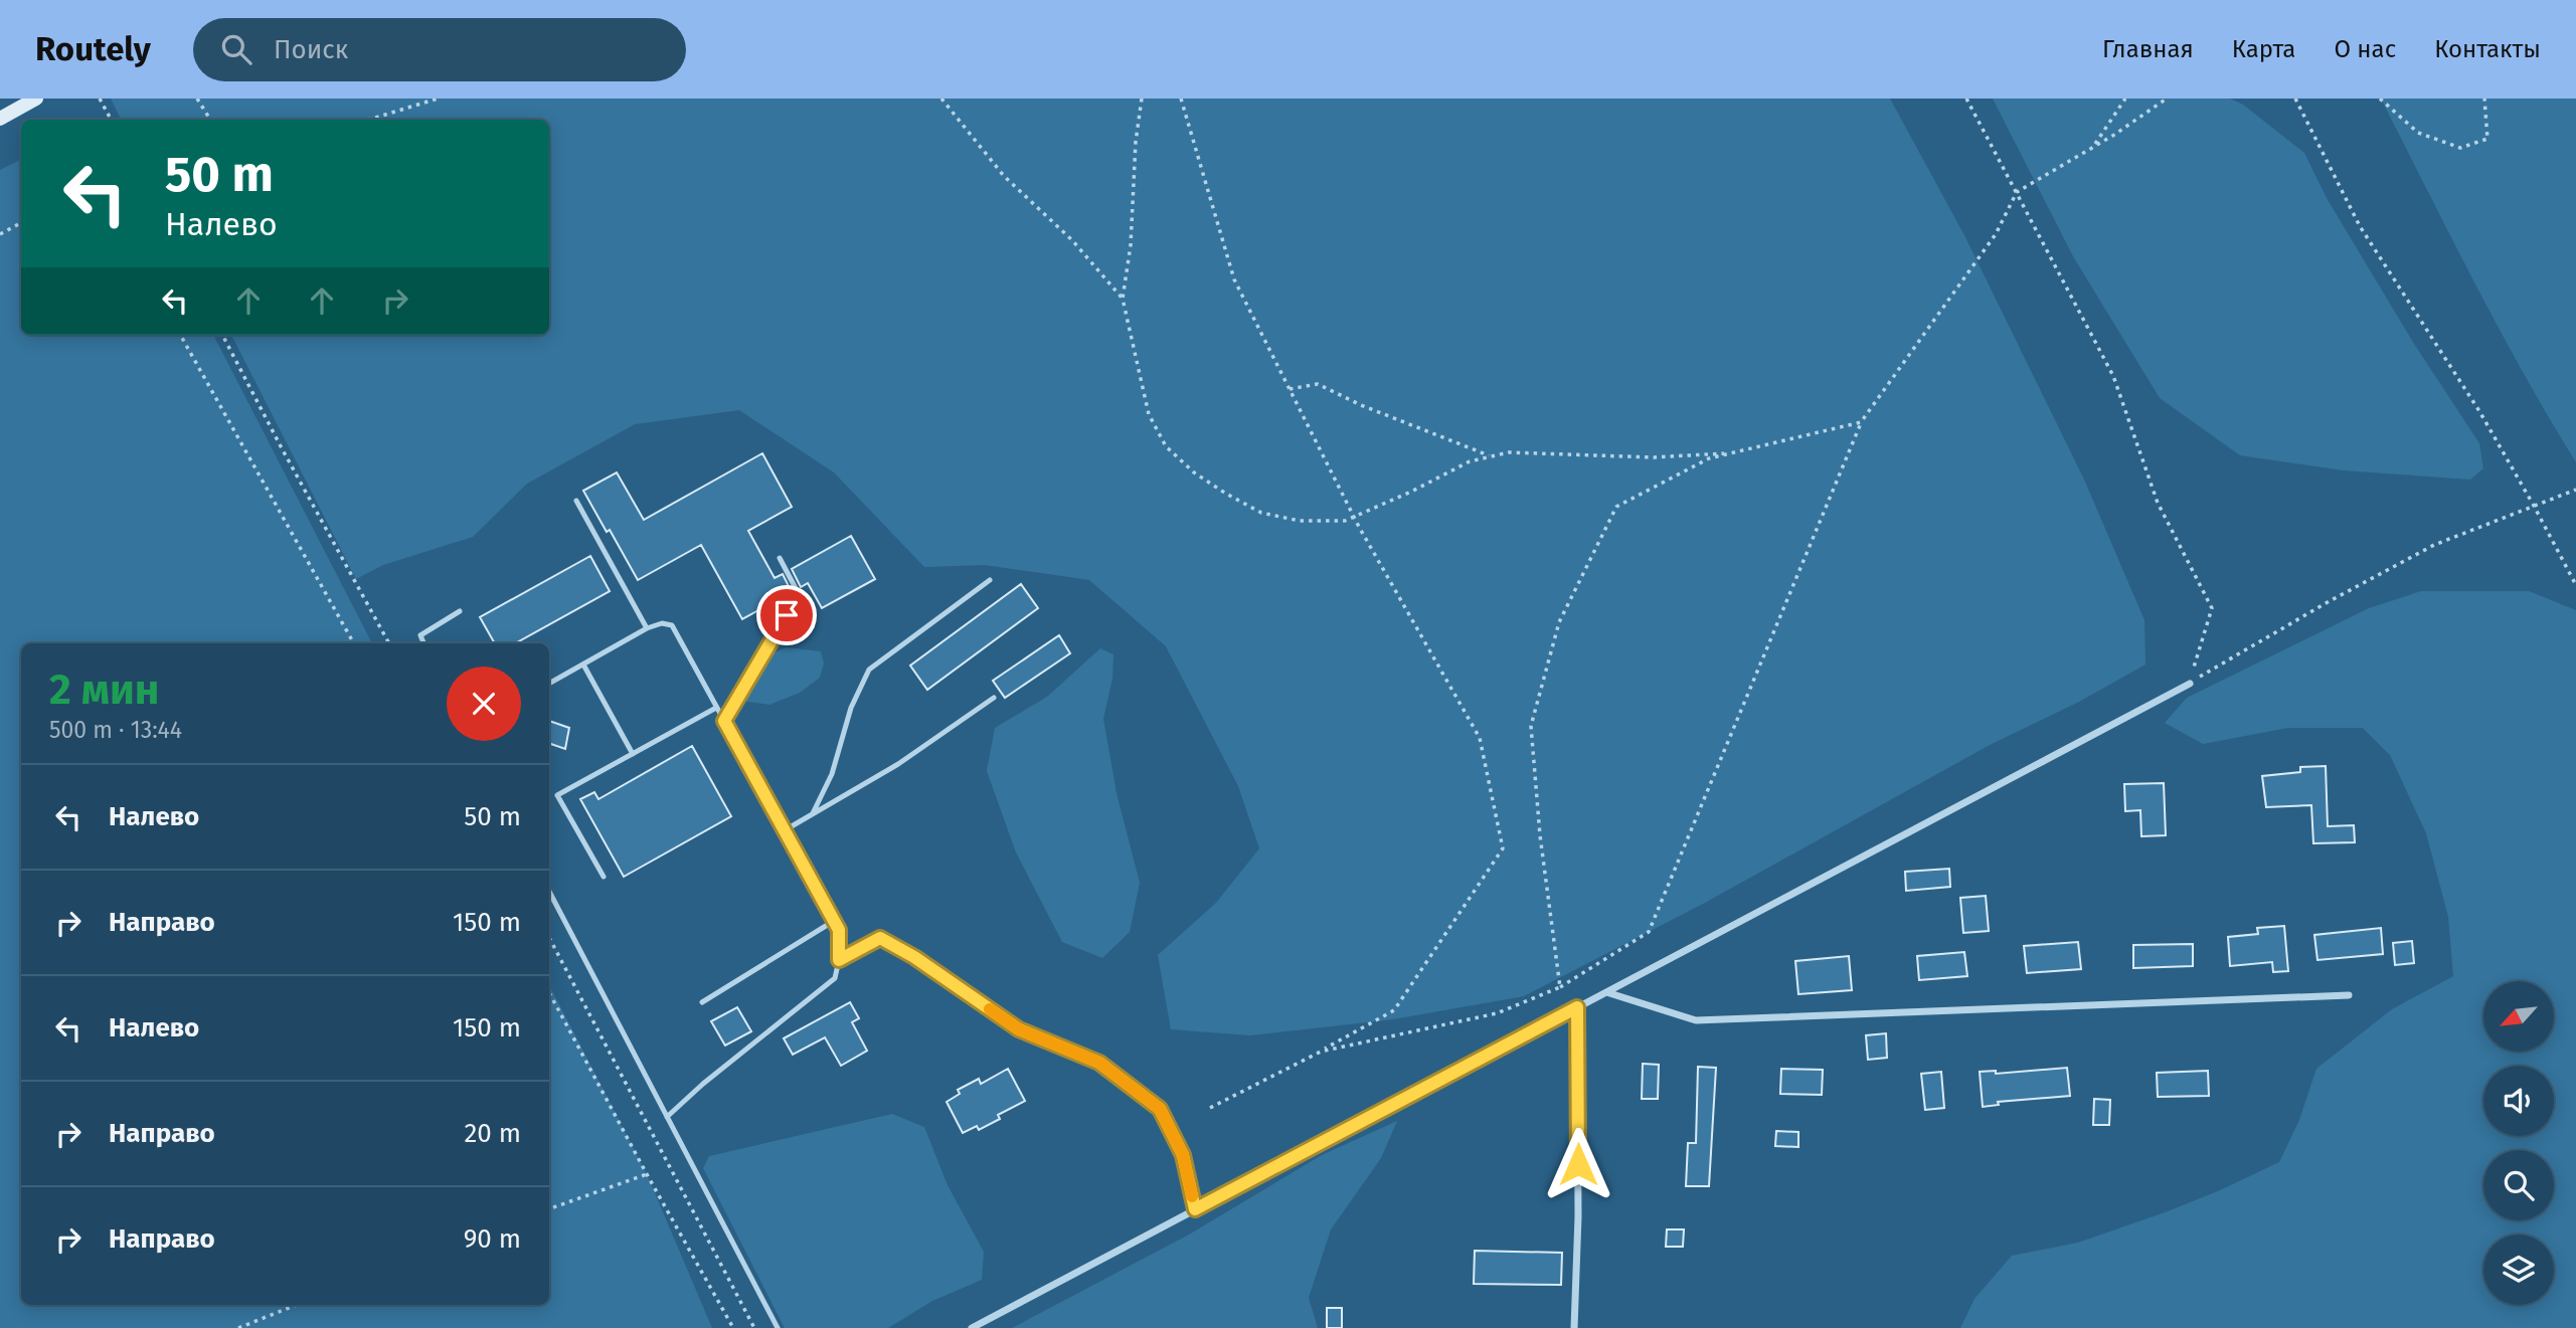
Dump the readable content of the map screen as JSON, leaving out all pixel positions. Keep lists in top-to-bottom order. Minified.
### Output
{"north":"bottom left","page":{"header":"Routely","search":"Поиск","nav":["Главная","Карта","О нас","Контакты"],"turn":["50 m","Налево"],"heading":["2 мин","500 m · 13:44"],"list":[{"name":"Налево","value":"50 m"},{"name":"Направо","value":"150 m"},{"name":"Налево","value":"150 m"},{"name":"Направо","value":"20 m"},{"name":"Направо","value":"90 m"}]}}
